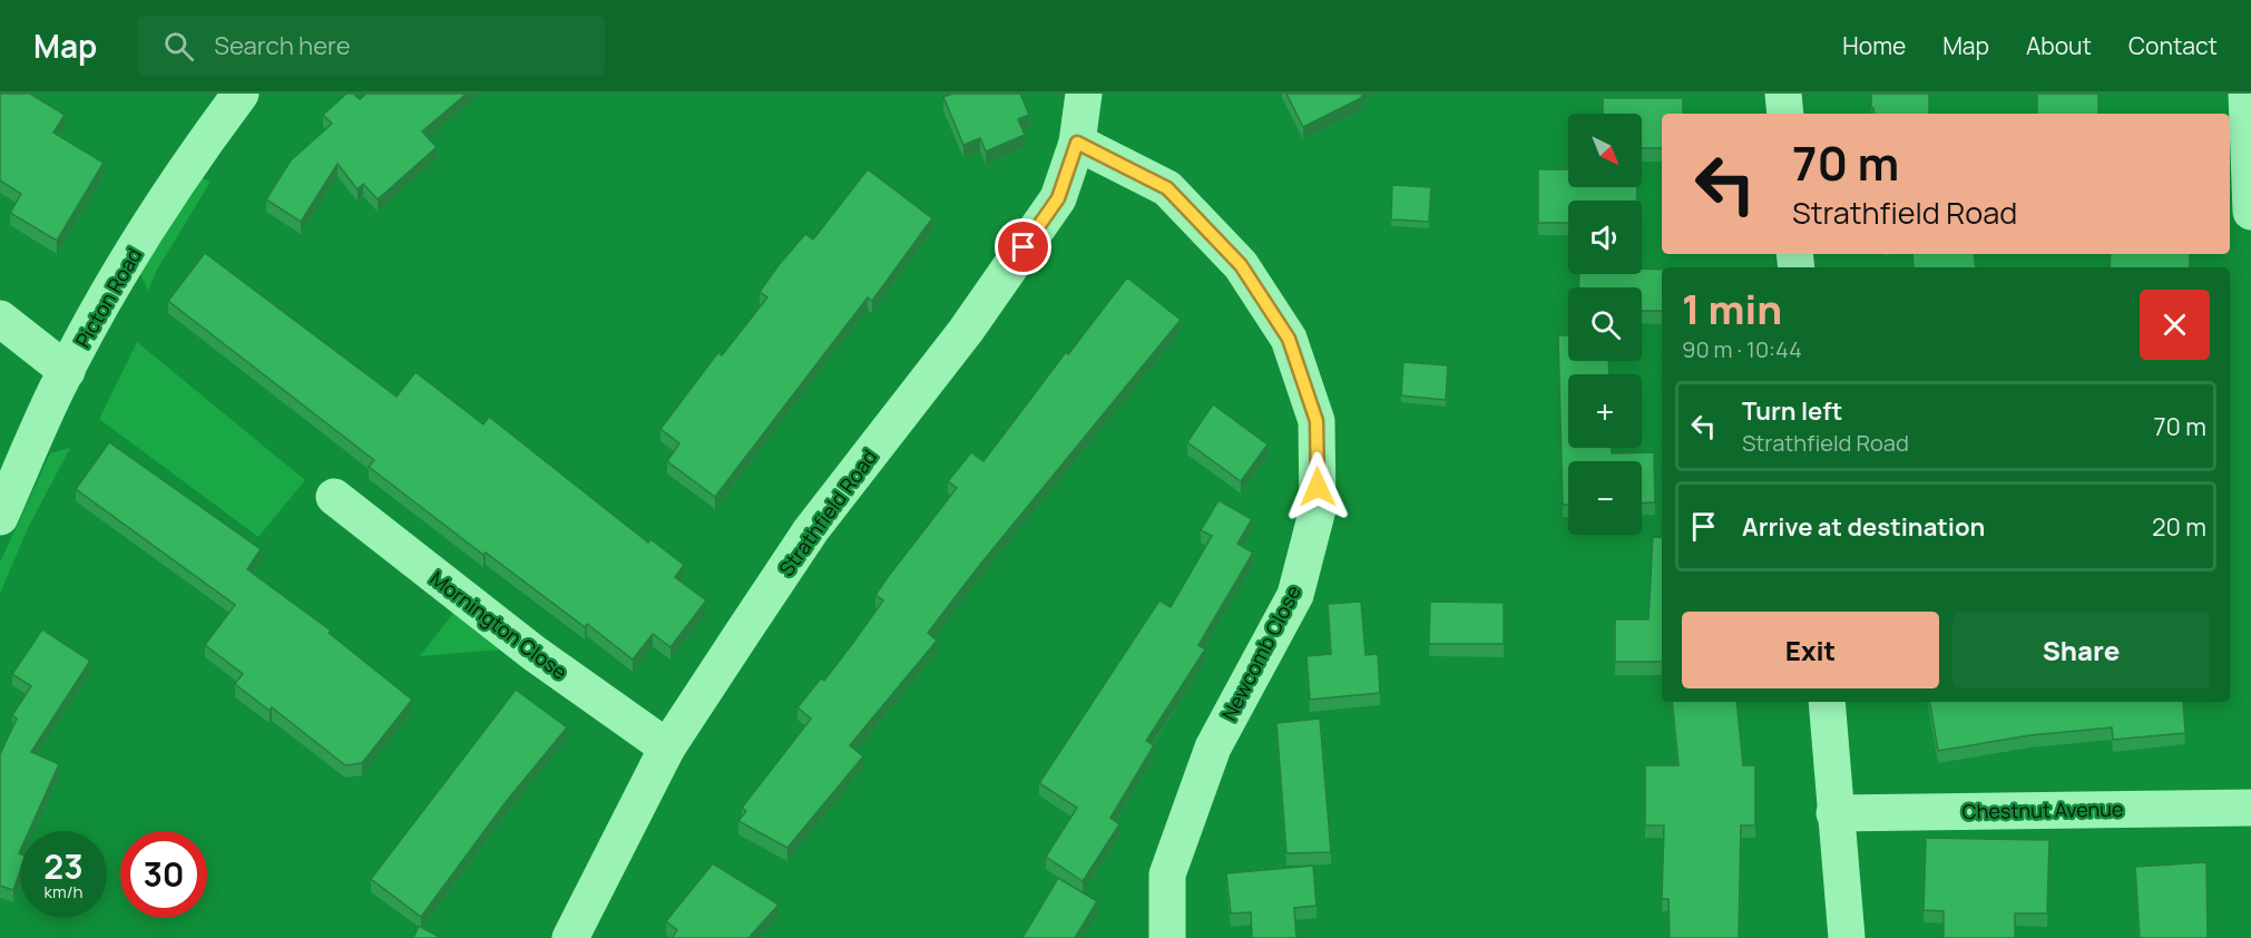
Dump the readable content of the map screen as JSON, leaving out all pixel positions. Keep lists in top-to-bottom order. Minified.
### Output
{"streets":{"street":["Picton Road","Strathfield Road","Mornington Close","Newcomb Close","Chestnut Avenue"]},"crossings":[["Strathfield Road","Mornington Close"],["Strathfield Road","Newcomb Close"]],"north":"bottom right","page":{"header":"Map","search":"Search here","nav":["Home","Map","About","Contact"],"map_buttons":["+","−"],"turn":["70 m","Strathfield Road"],"heading":["1 min","90 m · 10:44"],"list":[{"name":"Turn left","note":"Strathfield Road","value":"70 m"},{"name":"Arrive at destination","value":"20 m"}],"buttons":["Exit","Share"],"speed":"23 km/h","limit":"30"}}
